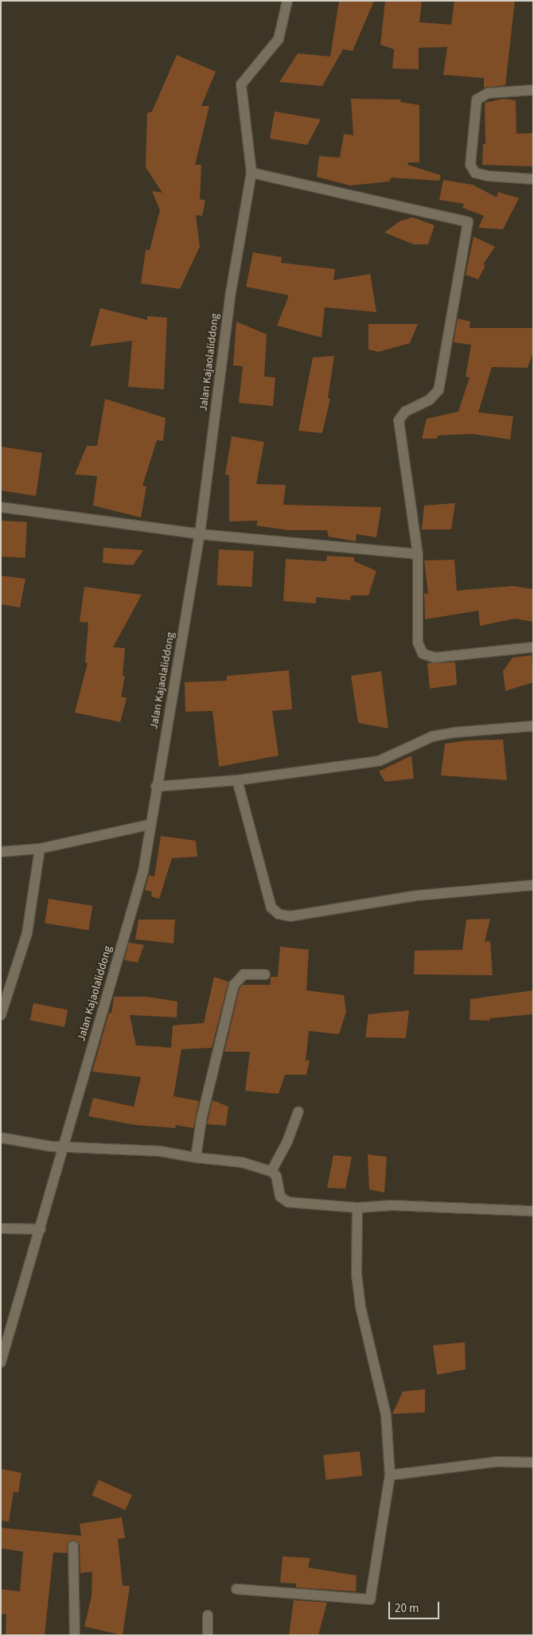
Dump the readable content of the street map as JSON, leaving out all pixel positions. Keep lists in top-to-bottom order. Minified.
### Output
{"streets":{"street":["Jalan Kajaolaliddong"]},"scale_bar":"20 m"}
